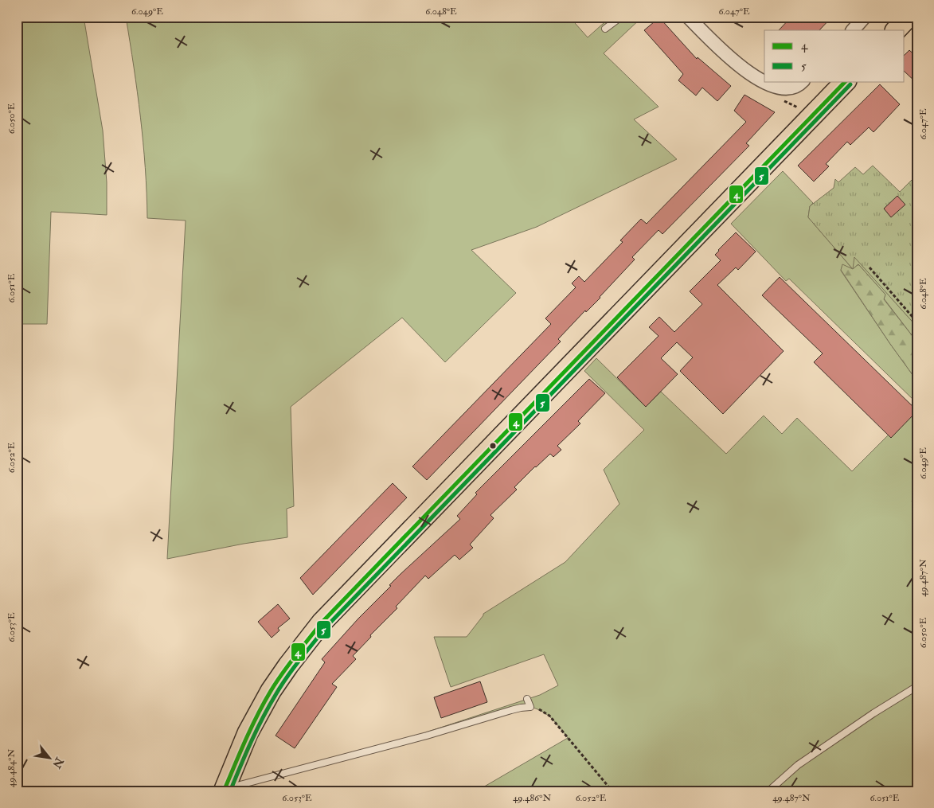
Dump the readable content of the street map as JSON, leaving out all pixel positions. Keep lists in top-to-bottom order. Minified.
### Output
{"lines":["transit line 4","transit line 5"],"legend":["4","5"],"north":"bottom right","coordinates":["6.049°E","6.048°E","6.047°E","6.050°E","6.051°E","6.052°E","49.487°N","6.053°E","49.484°N","49.486°N"]}
